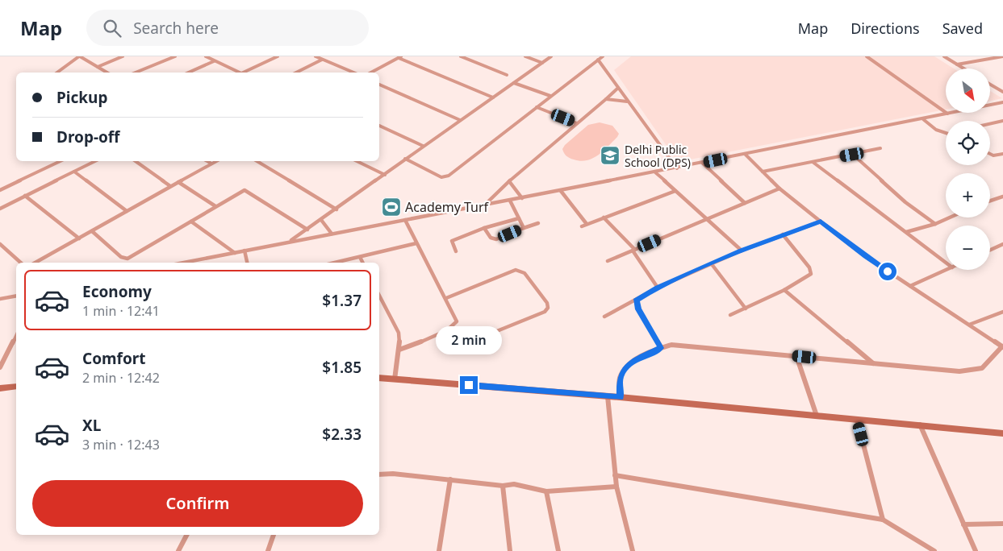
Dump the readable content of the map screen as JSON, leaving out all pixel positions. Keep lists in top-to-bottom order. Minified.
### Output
{"places":{"school or university":["Delhi Public School (DPS)"],"sports":["Academy Turf"]},"north":"bottom right","page":{"header":"Map","search":"Search here","nav":["Map","Directions","Saved"],"map_buttons":["+","−"],"banner":["Pickup","Drop-off"],"list":[{"name":"Economy","note":"1 min · 12:41","value":"$1.37"},{"name":"Comfort","note":"2 min · 12:42","value":"$1.85"},{"name":"XL","note":"3 min · 12:43","value":"$2.33"}],"bubble":"2 min","buttons":"Confirm"}}
